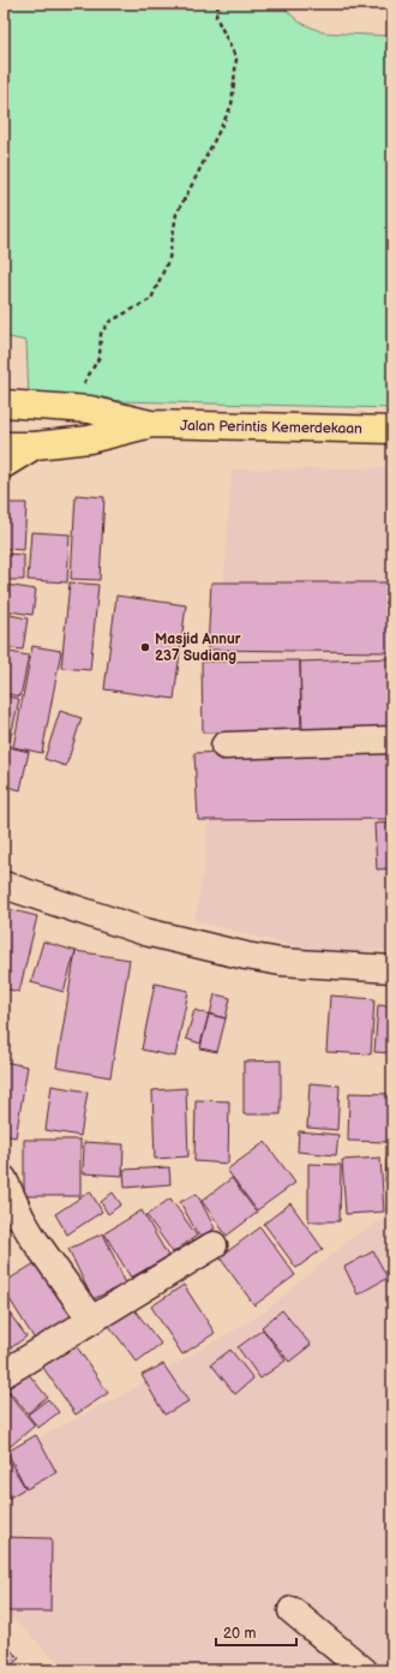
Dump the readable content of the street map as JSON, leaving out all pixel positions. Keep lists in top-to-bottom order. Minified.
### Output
{"streets":{"main road":["Jalan Perintis Kemerdekaan"]},"places":["Masjid Annur 237 Sudiang"],"scale_bar":"20 m"}
